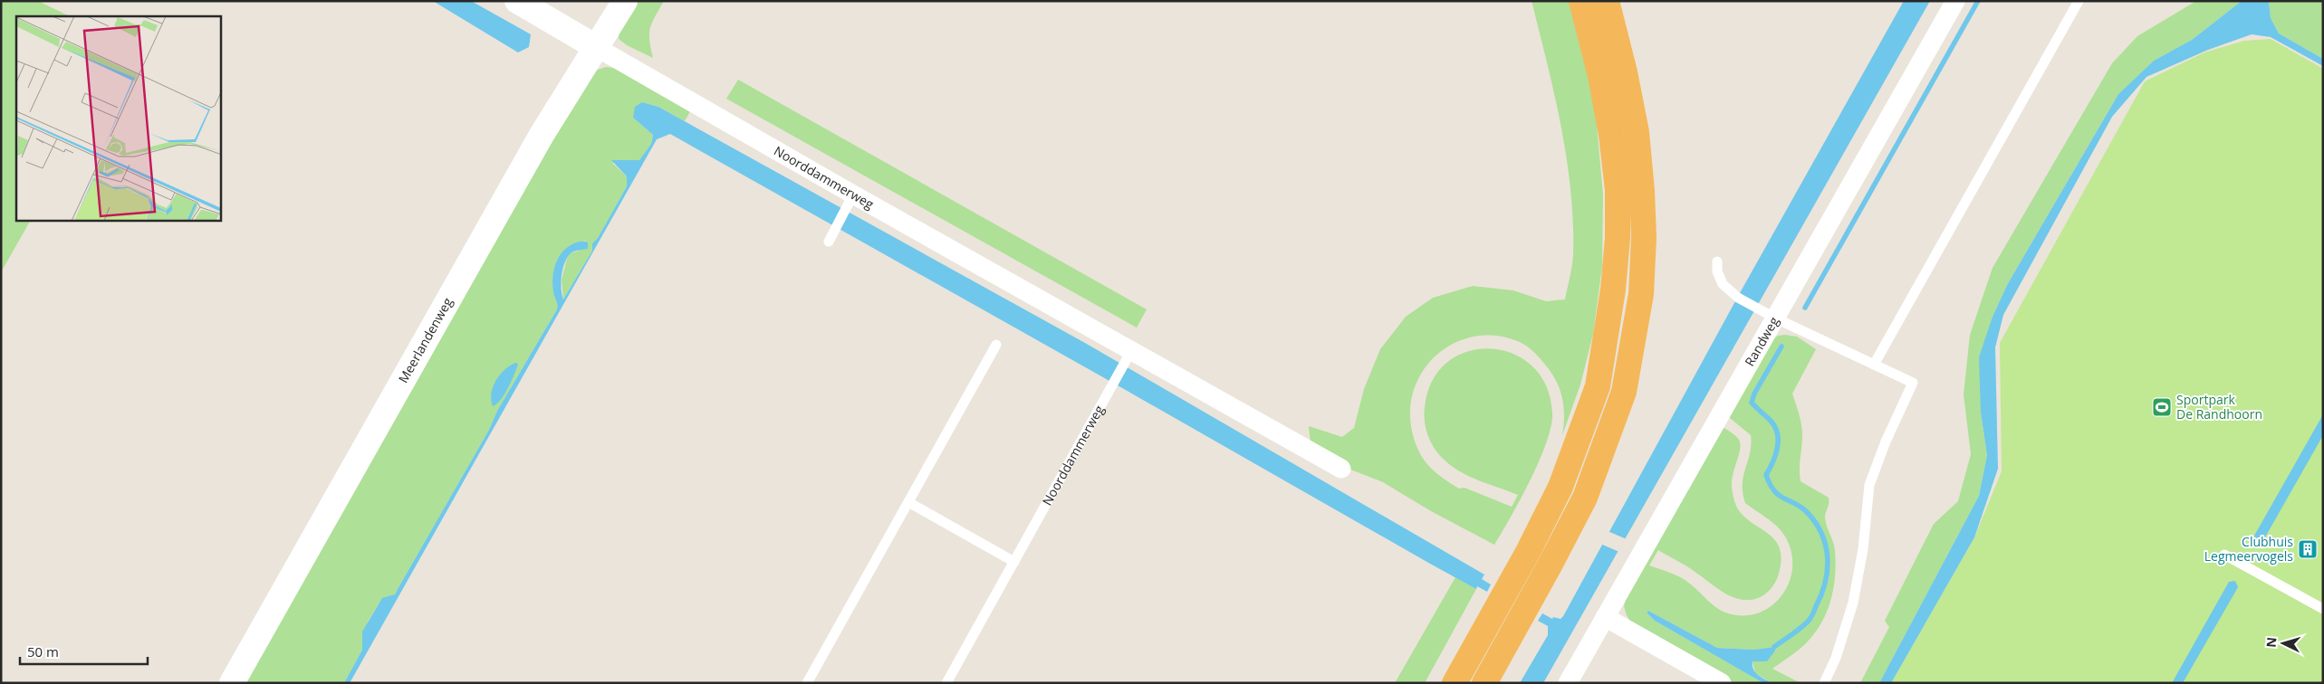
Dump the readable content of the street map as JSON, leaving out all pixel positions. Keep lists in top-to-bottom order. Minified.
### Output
{"streets":{"street":["Noorddammerweg","Meerlandenweg","Randweg"]},"crossings":[["Noorddammerweg","Meerlandenweg"]],"places":{"sports":["Sportpark De Randhoorn"],"building":["Clubhuis Legmeervogels"]},"scale_bar":"50 m","north":"left"}
